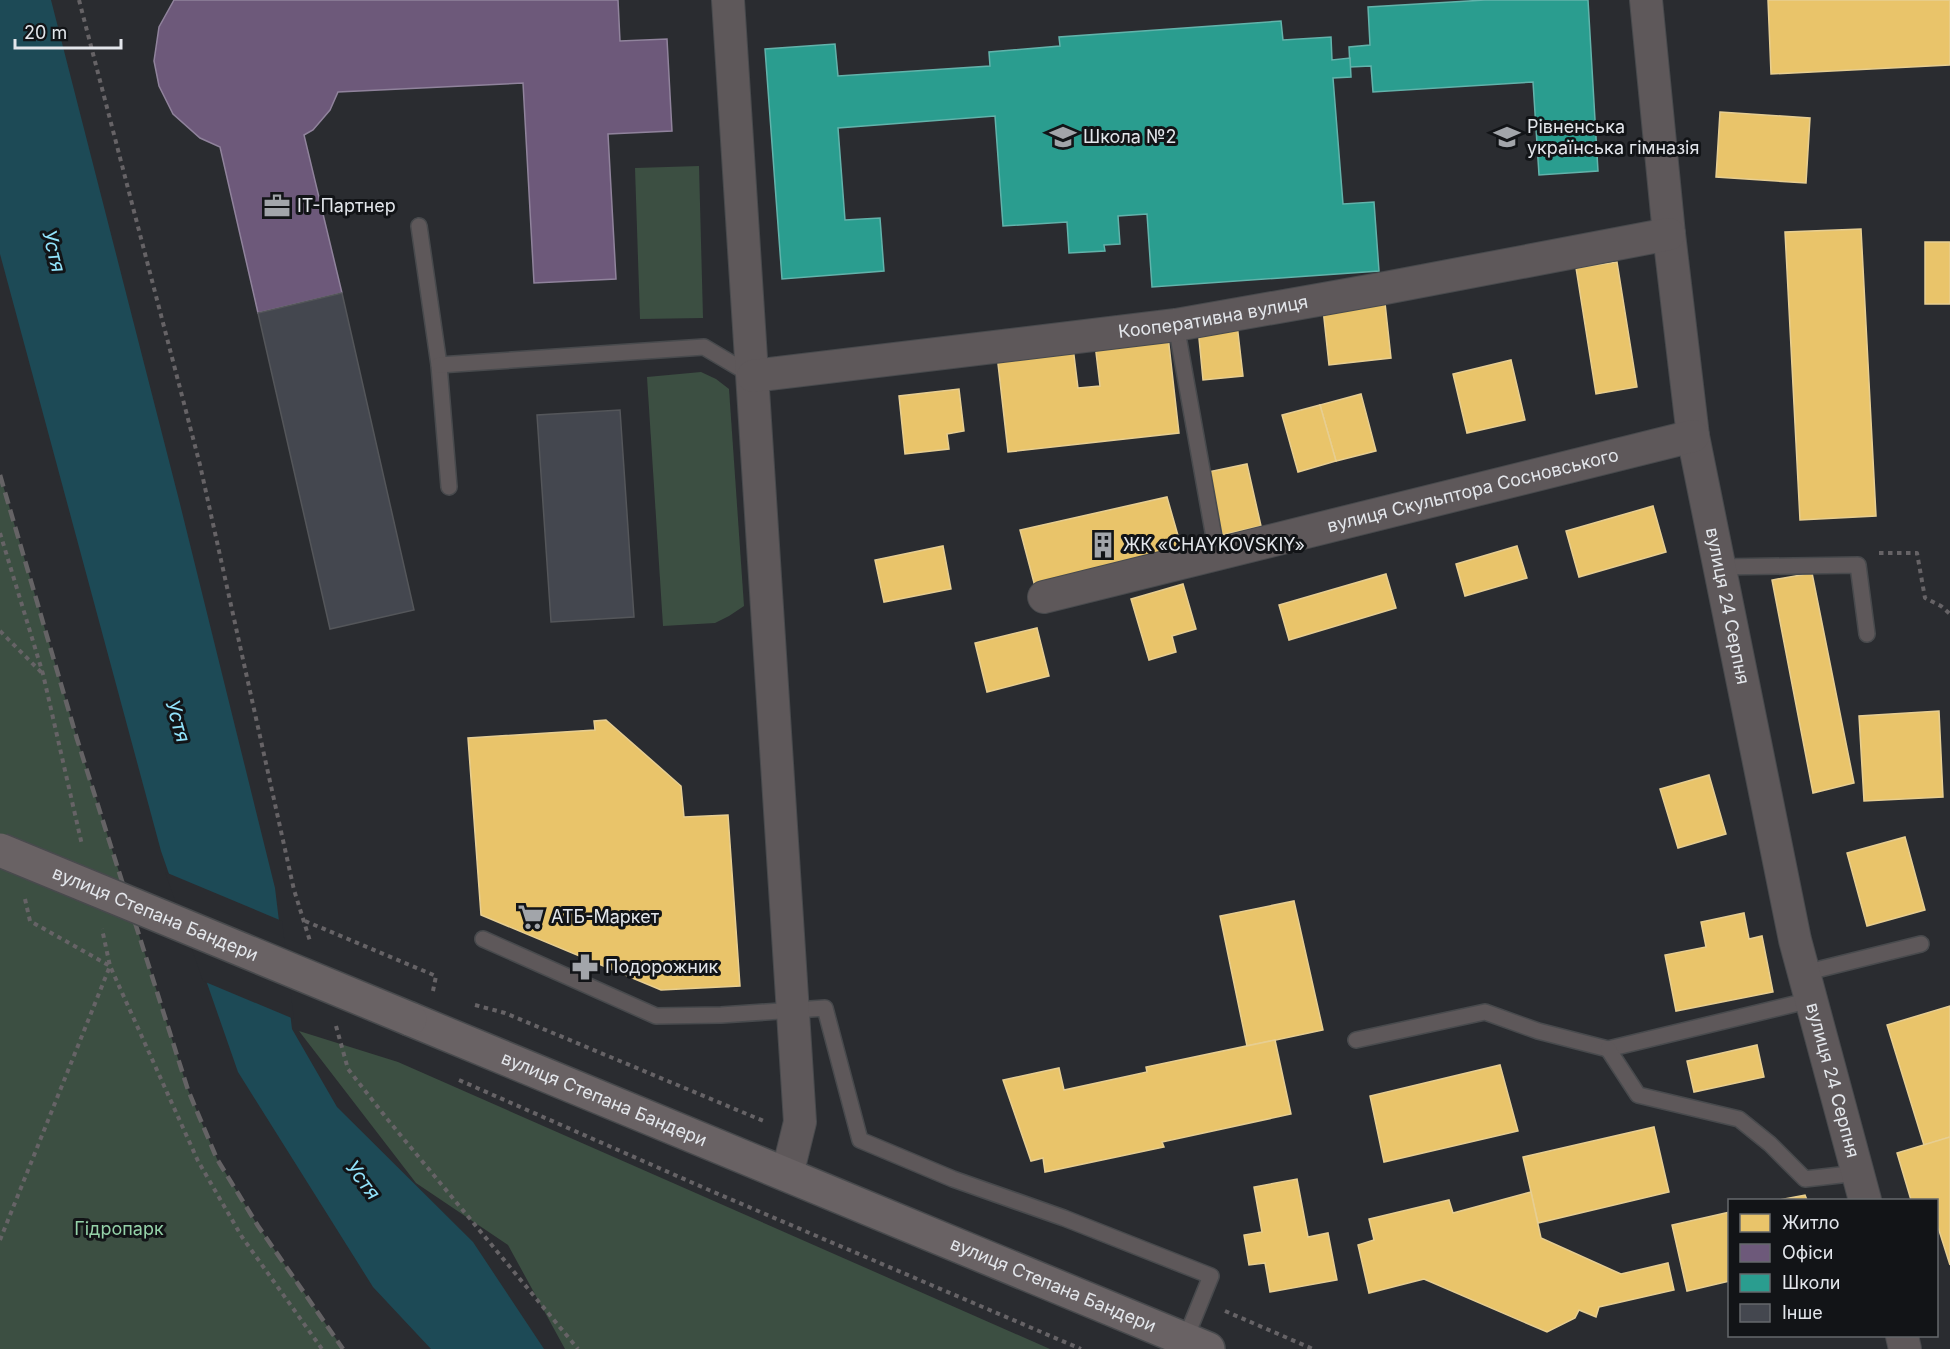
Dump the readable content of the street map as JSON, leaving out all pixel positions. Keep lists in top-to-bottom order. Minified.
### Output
{"streets":{"main road":["вулиця Степана Бандери"],"street":["Кооперативна вулиця","вулиця Скульптора Сосновського","вулиця 24 Серпня"]},"crossings":[["Кооперативна вулиця","вулиця 24 Серпня"],["вулиця Скульптора Сосновського","вулиця 24 Серпня"]],"water":["Устя"],"parks":["Гідропарк"],"places":{"school or university":["Школа №2","Рівненська українська гімназія"],"office":["ІТ-Партнер"],"building":["ЖК «CHAYKOVSKIY»"],"supermarket":["АТБ-Маркет"],"pharmacy":["Подорожник"]},"legend":["Житло","Офіси","Школи","Інше"],"scale_bar":"20 m"}
